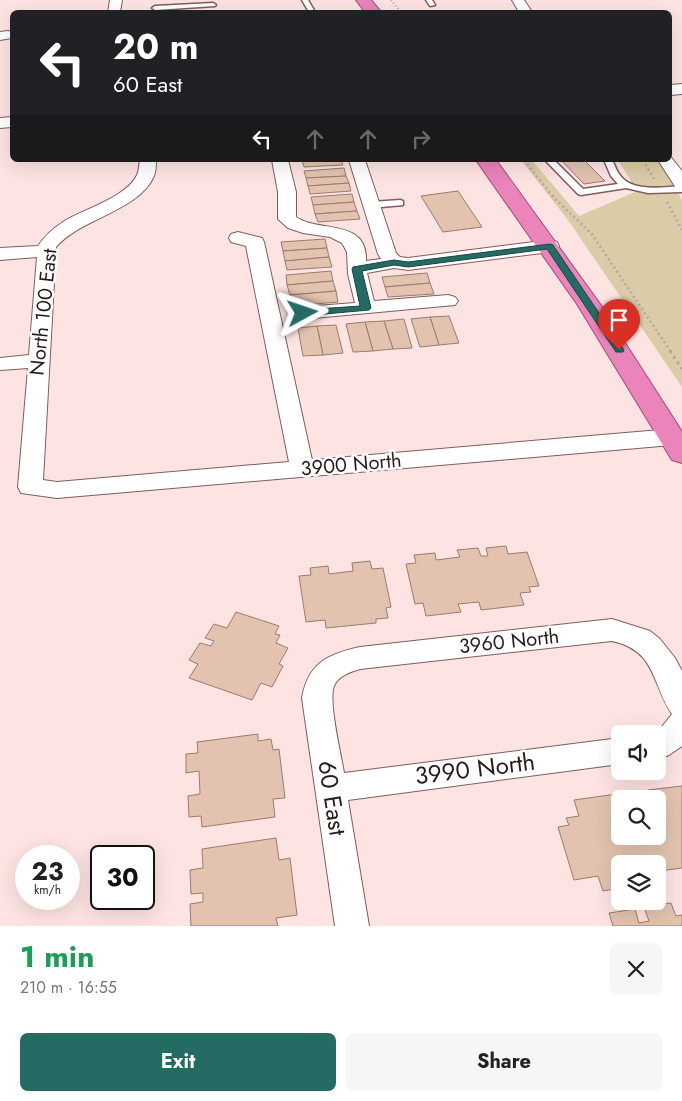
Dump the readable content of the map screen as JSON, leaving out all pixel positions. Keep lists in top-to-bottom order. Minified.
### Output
{"streets":{"street":["North 100 East","3900 North","3960 North","3990 North","60 East"]},"crossings":[["North 100 East","3900 North"],["3960 North","60 East"],["3990 North","60 East"]],"page":{"turn":["20 m","60 East"],"speed":"23 km/h","limit":"30","heading":["1 min","210 m · 16:55"],"buttons":["Exit","Share"]}}
